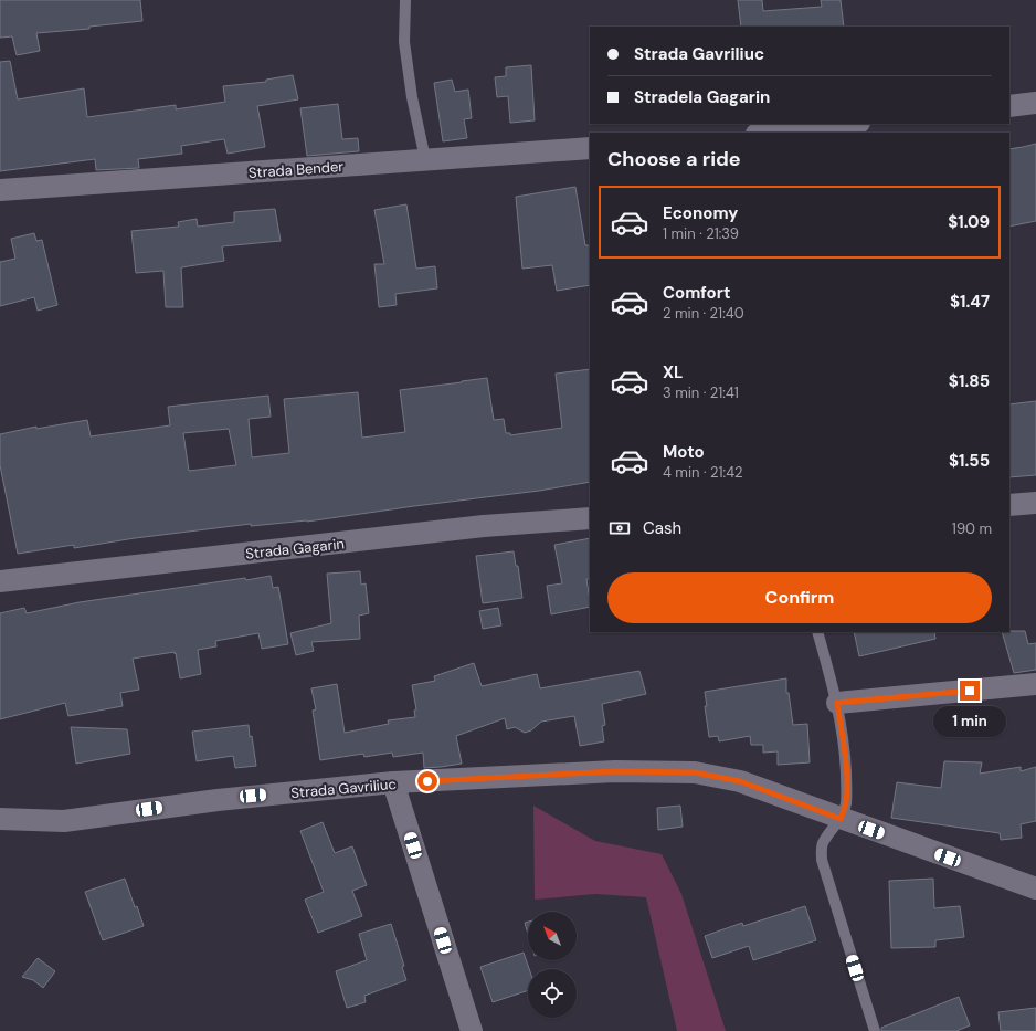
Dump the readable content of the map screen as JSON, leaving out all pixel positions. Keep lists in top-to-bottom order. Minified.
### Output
{"streets":{"street":["Strada Bender","Strada Gagarin","Strada Gavriliuc"]},"north":"top left","page":{"banner":["Strada Gavriliuc","Stradela Gagarin"],"heading":"Choose a ride","list":[{"name":"Economy","note":"1 min · 21:39","value":"$1.09"},{"name":"Comfort","note":"2 min · 21:40","value":"$1.47"},{"name":"XL","note":"3 min · 21:41","value":"$1.85"},{"name":"Moto","note":"4 min · 21:42","value":"$1.55"}],"pay":["Cash","190 m"],"buttons":"Confirm","bubble":"1 min"}}
